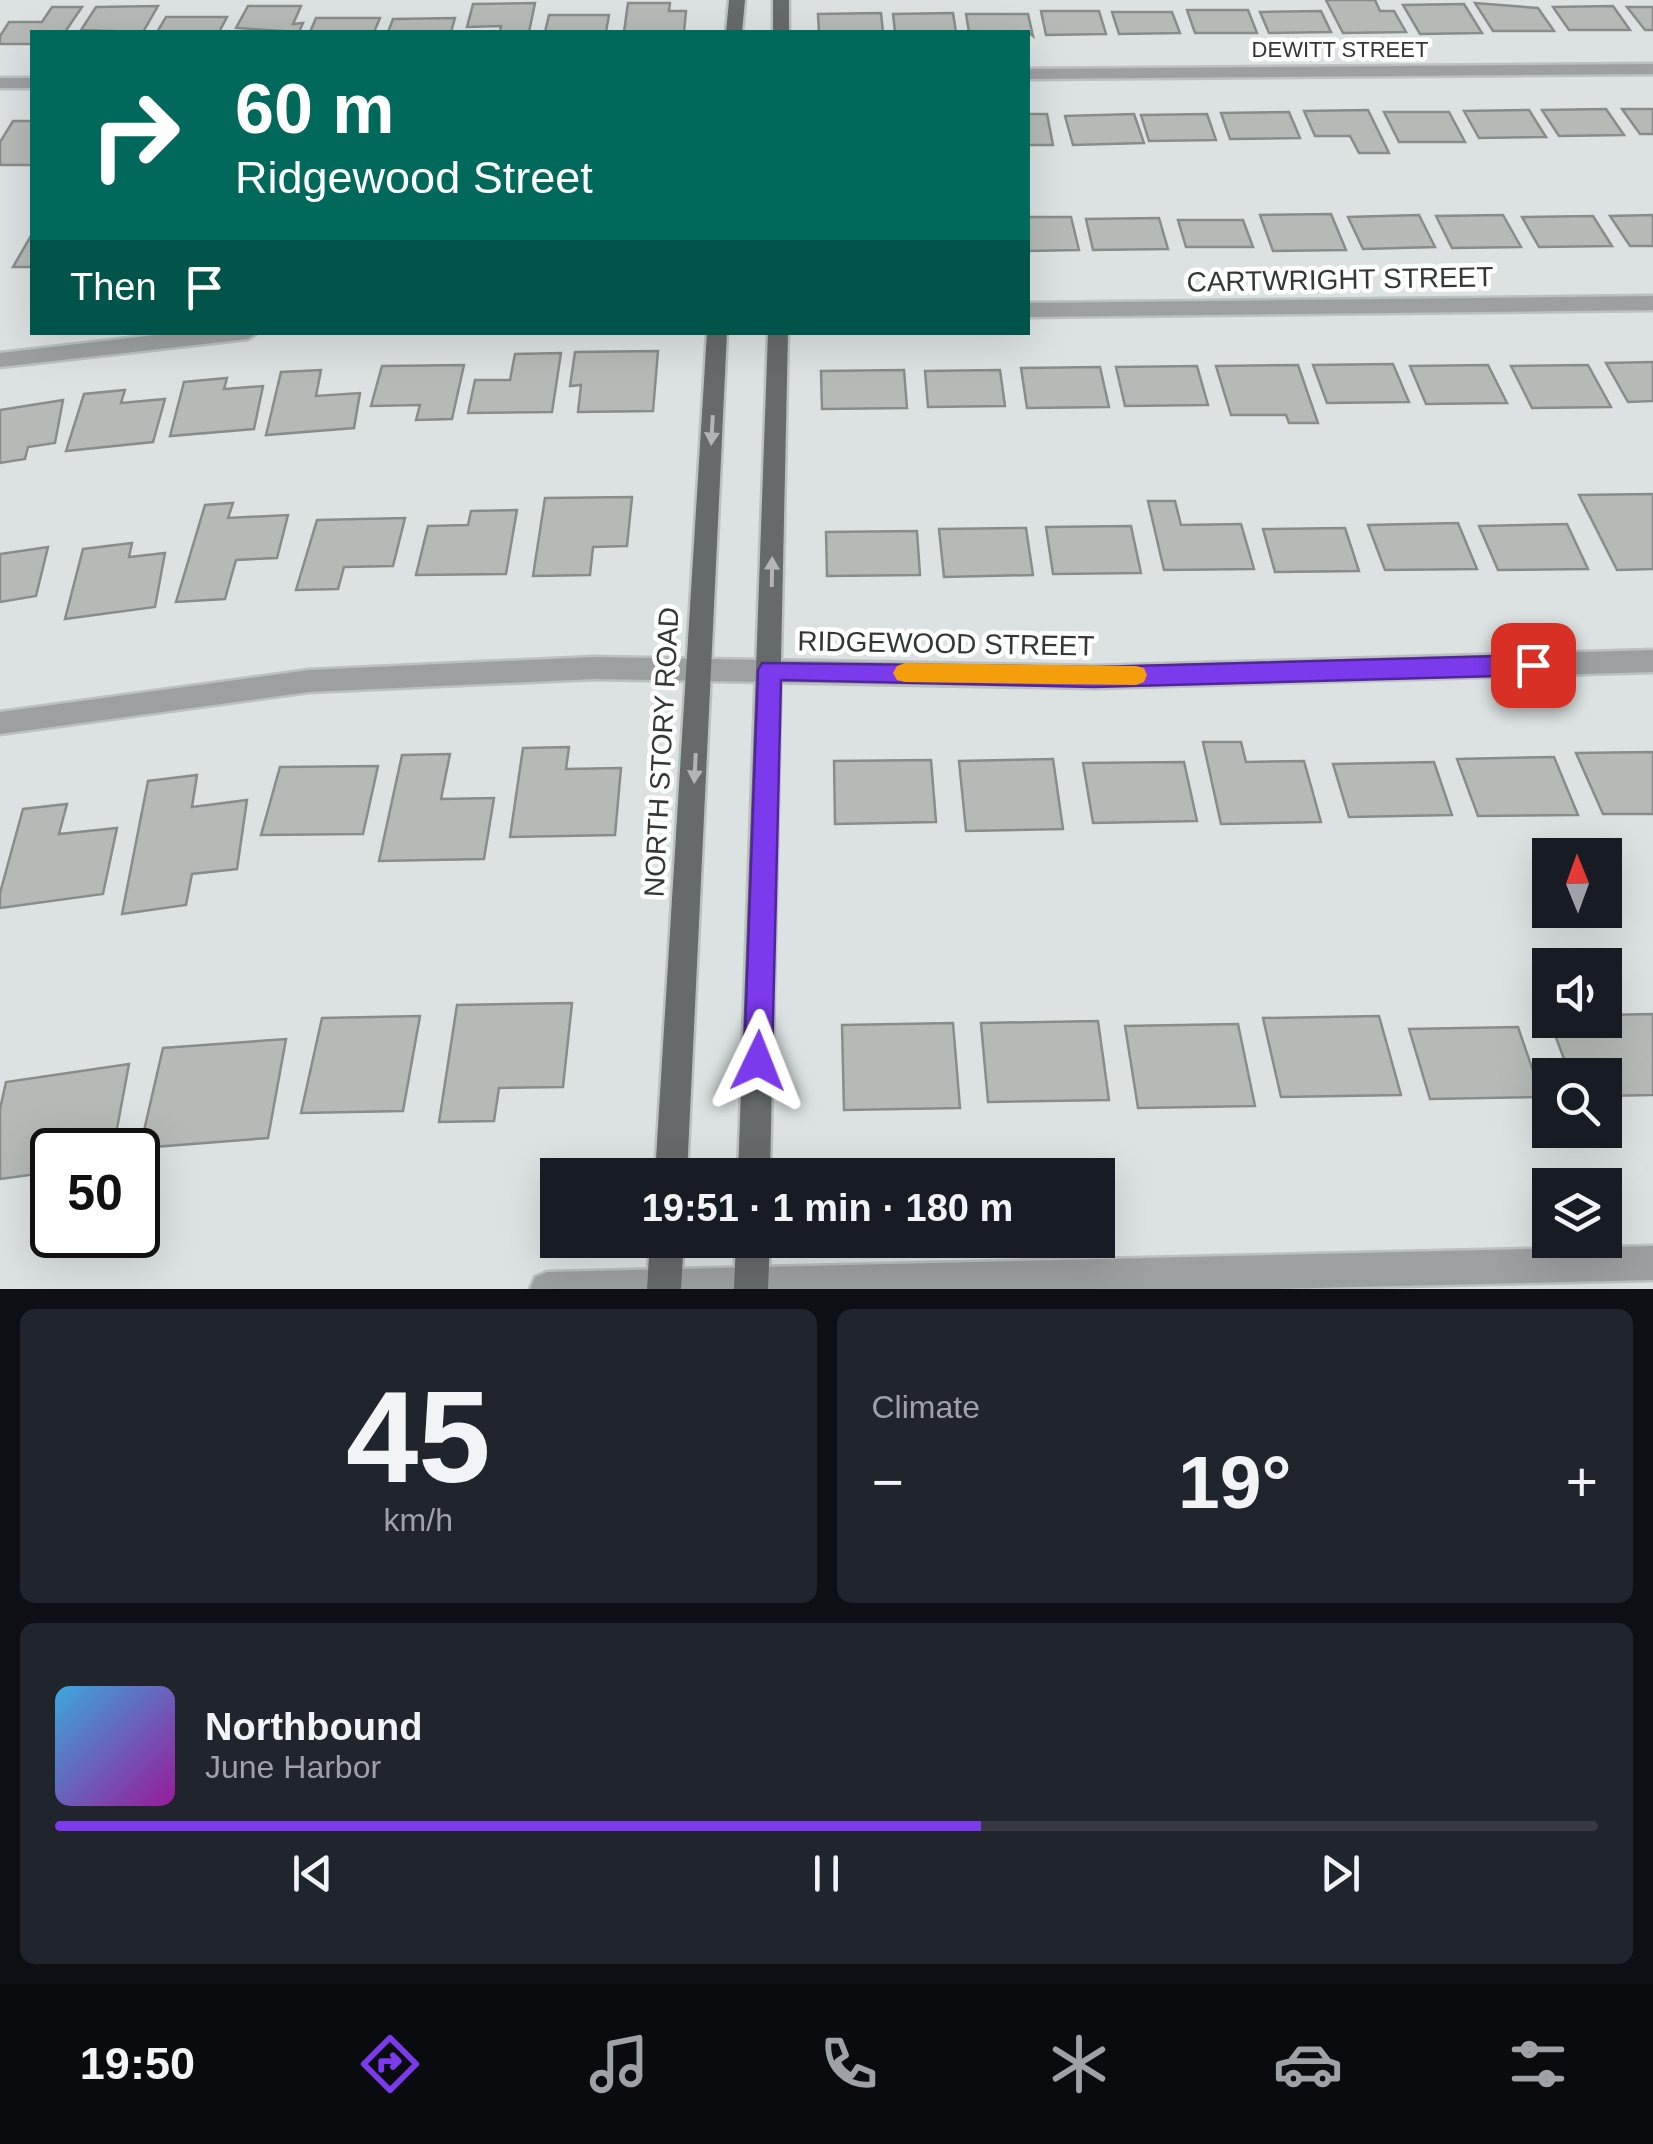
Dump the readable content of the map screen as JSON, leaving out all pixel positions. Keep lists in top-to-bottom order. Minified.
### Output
{"streets":{"main road":["NORTH STORY ROAD"],"street":["DEWITT STREET","CARTWRIGHT STREET","RIDGEWOOD STREET"]},"crossings":[["RIDGEWOOD STREET","NORTH STORY ROAD"]],"north":"top","page":{"turn":["60 m","Ridgewood Street"],"then":"Then","limit":"50","trip":"19:51 · 1 min · 180 m","tile":[["45","km/h"],"Climate"],"heat":["−","19°","+"],"song":["Northbound","June Harbor"],"tabs":"19:50"}}
